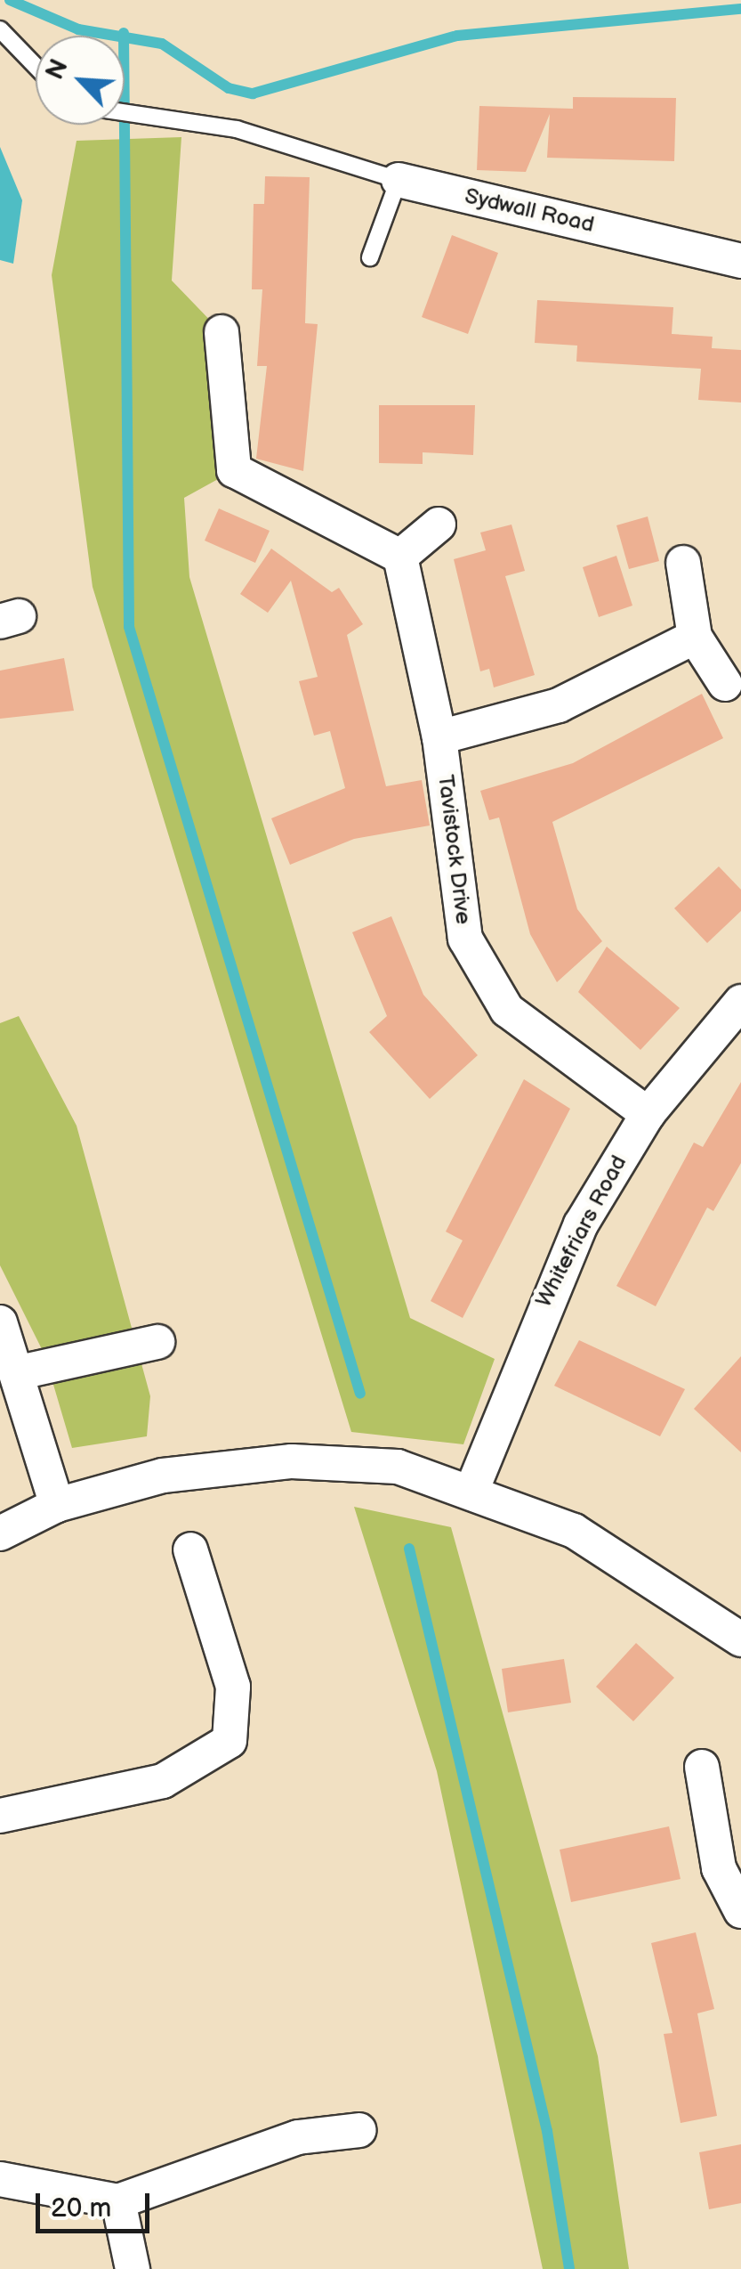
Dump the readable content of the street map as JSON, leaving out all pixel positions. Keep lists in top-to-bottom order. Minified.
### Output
{"streets":{"street":["Sydwall Road","Tavistock Drive","Whitefriars Road"]},"crossings":[["Tavistock Drive","Whitefriars Road"]],"scale_bar":"20 m","north":"top left"}
